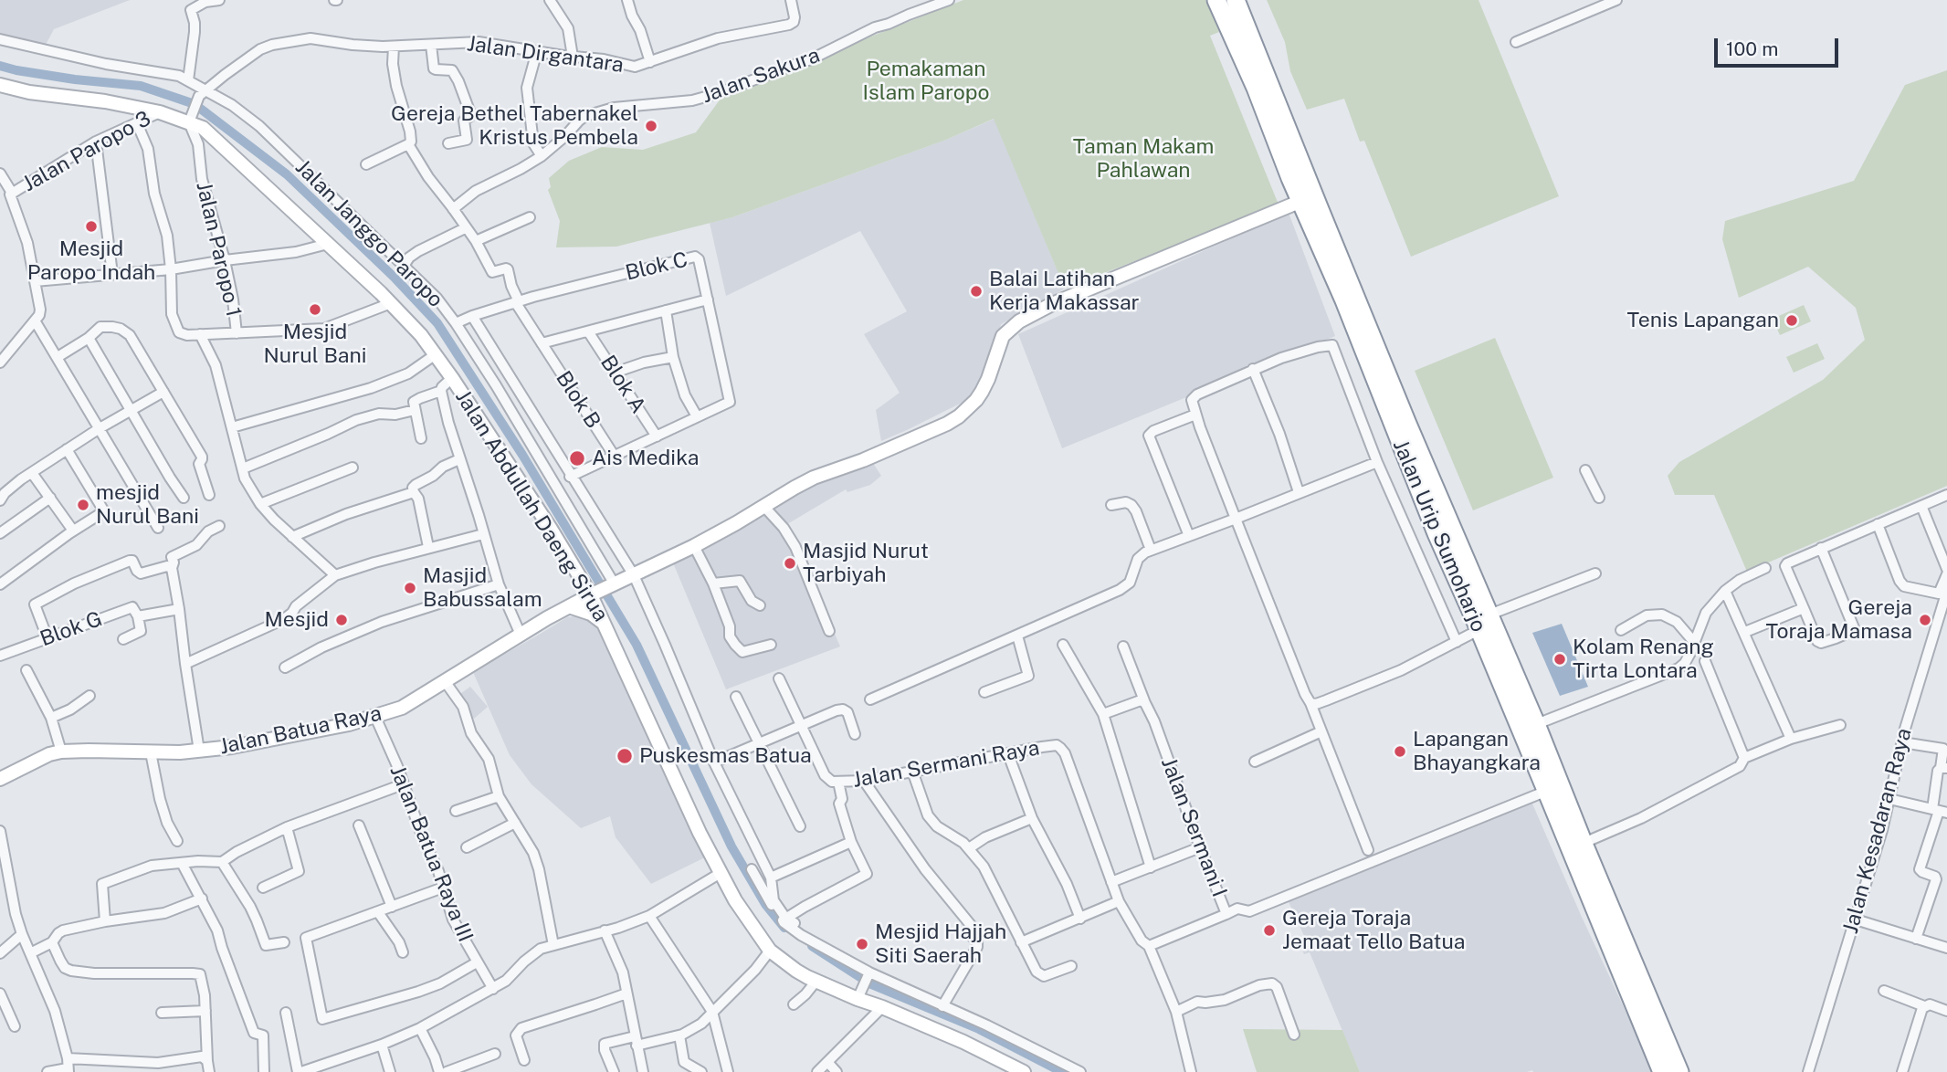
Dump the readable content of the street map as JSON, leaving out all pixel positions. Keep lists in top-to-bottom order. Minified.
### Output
{"streets":{"highway":["Jalan Urip Sumoharjo"],"main road":["Jalan Abdullah Daeng Sirua","Jalan Batua Raya"],"street":["Jalan Dirgantara","Jalan Sakura","Jalan Paropo 3","Jalan Janggo Paropo","Jalan Paropo 1","Blok C","Blok A","Blok B","Blok G","Jalan Sermani Raya","Jalan Sermani I","Jalan Kesadaran Raya","Jalan Batua Raya III"]},"crossings":[["Jalan Dirgantara","Jalan Janggo Paropo"],["Jalan Paropo 3","Jalan Abdullah Daeng Sirua"],["Jalan Janggo Paropo","Jalan Batua Raya"],["Jalan Paropo 1","Jalan Abdullah Daeng Sirua"],["Blok C","Blok A"],["Blok C","Blok B"],["Blok A","Blok B"],["Jalan Abdullah Daeng Sirua","Jalan Batua Raya"],["Jalan Urip Sumoharjo","Jalan Batua Raya"],["Jalan Batua Raya","Jalan Batua Raya III"],["Jalan Sermani Raya","Jalan Sermani I"]],"parks":["Pemakaman Islam Paropo","Taman Makam Pahlawan"],"places":["Gereja Bethel Tabernakel Kristus Pembela","Mesjid Paropo Indah","Balai Latihan Kerja Makassar","Mesjid Nurul Bani","Tenis Lapangan","Ais Medika","mesjid Nurul Bani","Masjid Nurut Tarbiyah","Masjid Babussalam","Mesjid","Gereja Toraja Mamasa","Kolam Renang Tirta Lontara","Lapangan Bhayangkara","Puskesmas Batua","Gereja Toraja Jemaat Tello Batua","Mesjid Hajjah Siti Saerah"],"scale_bar":"100 m"}
